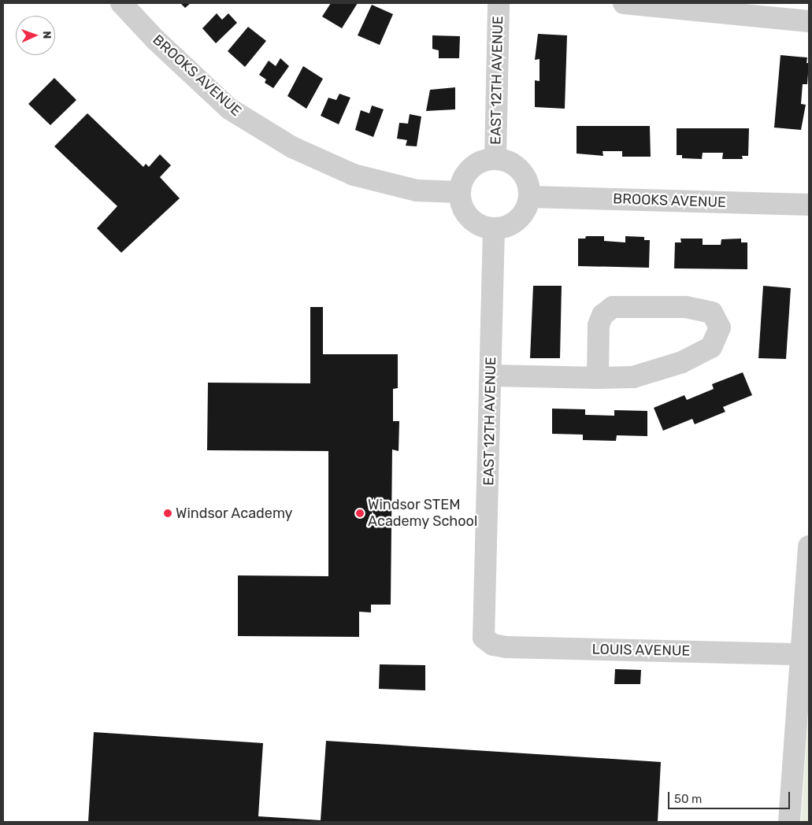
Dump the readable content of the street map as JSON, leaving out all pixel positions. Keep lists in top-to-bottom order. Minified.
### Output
{"streets":{"street":["BROOKS AVENUE","EAST 12TH AVENUE","LOUIS AVENUE"]},"crossings":[["BROOKS AVENUE","EAST 12TH AVENUE"],["EAST 12TH AVENUE","LOUIS AVENUE"]],"places":["Windsor Academy","Windsor STEM Academy School"],"scale_bar":"50 m","north":"right"}
